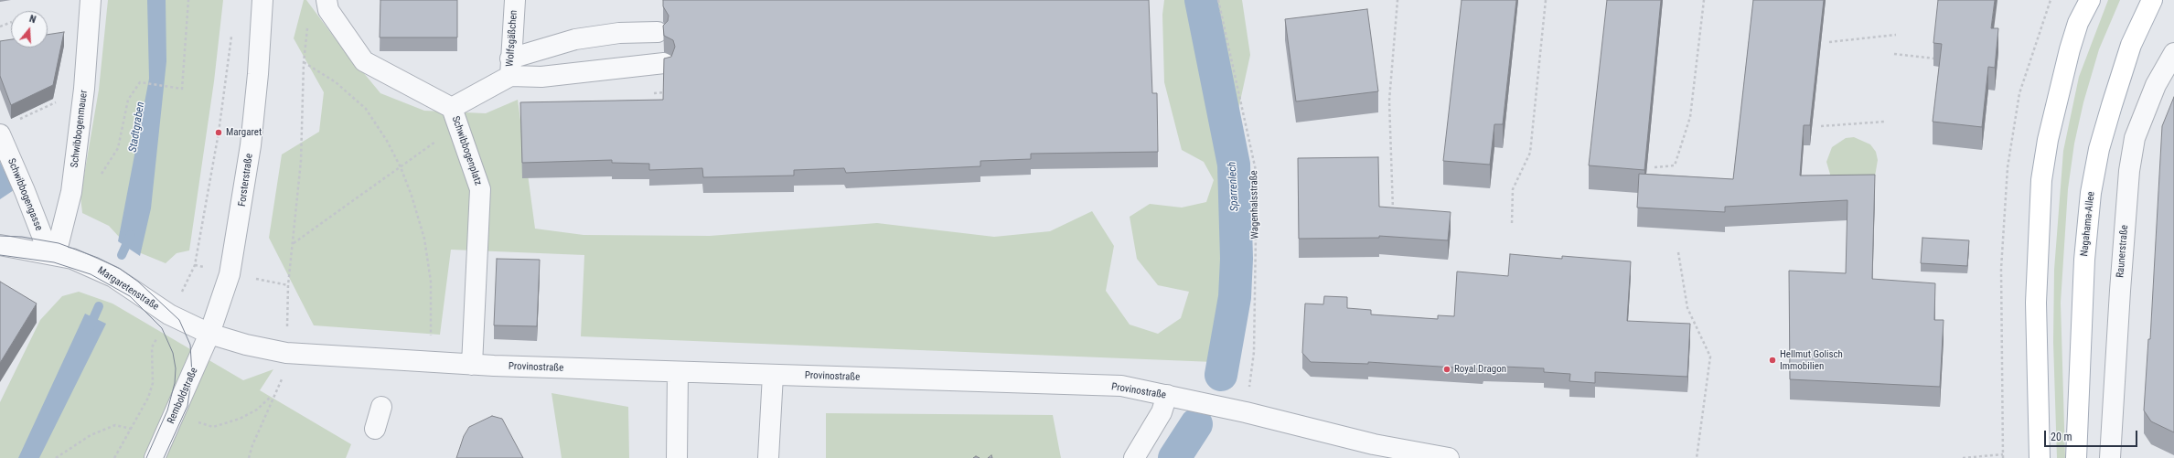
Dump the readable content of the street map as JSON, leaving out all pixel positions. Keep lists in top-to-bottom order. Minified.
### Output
{"streets":{"main road":["Nagahama-Allee"],"street":["Wolfsgäßchen","Schwibbogenmauer","Schwibbogenplatz","Forsterstraße","Schwibbogengasse","Raunerstraße","Margaretenstraße","Provinostraße","Remboldstraße"],"path":["Wagenhalsstraße"]},"crossings":[["Wolfsgäßchen","Schwibbogenplatz"],["Schwibbogenmauer","Schwibbogengasse"],["Schwibbogenmauer","Margaretenstraße"],["Schwibbogenplatz","Provinostraße"],["Forsterstraße","Margaretenstraße"],["Forsterstraße","Provinostraße"],["Forsterstraße","Remboldstraße"],["Schwibbogengasse","Margaretenstraße"],["Wagenhalsstraße","Provinostraße"],["Margaretenstraße","Provinostraße"],["Margaretenstraße","Remboldstraße"],["Provinostraße","Remboldstraße"]],"water":["Stadtgraben","Sparrenlech"],"places":["Margaret","Hellmut Golisch Immobilien","Royal Dragon"],"scale_bar":"20 m","north":"top"}
